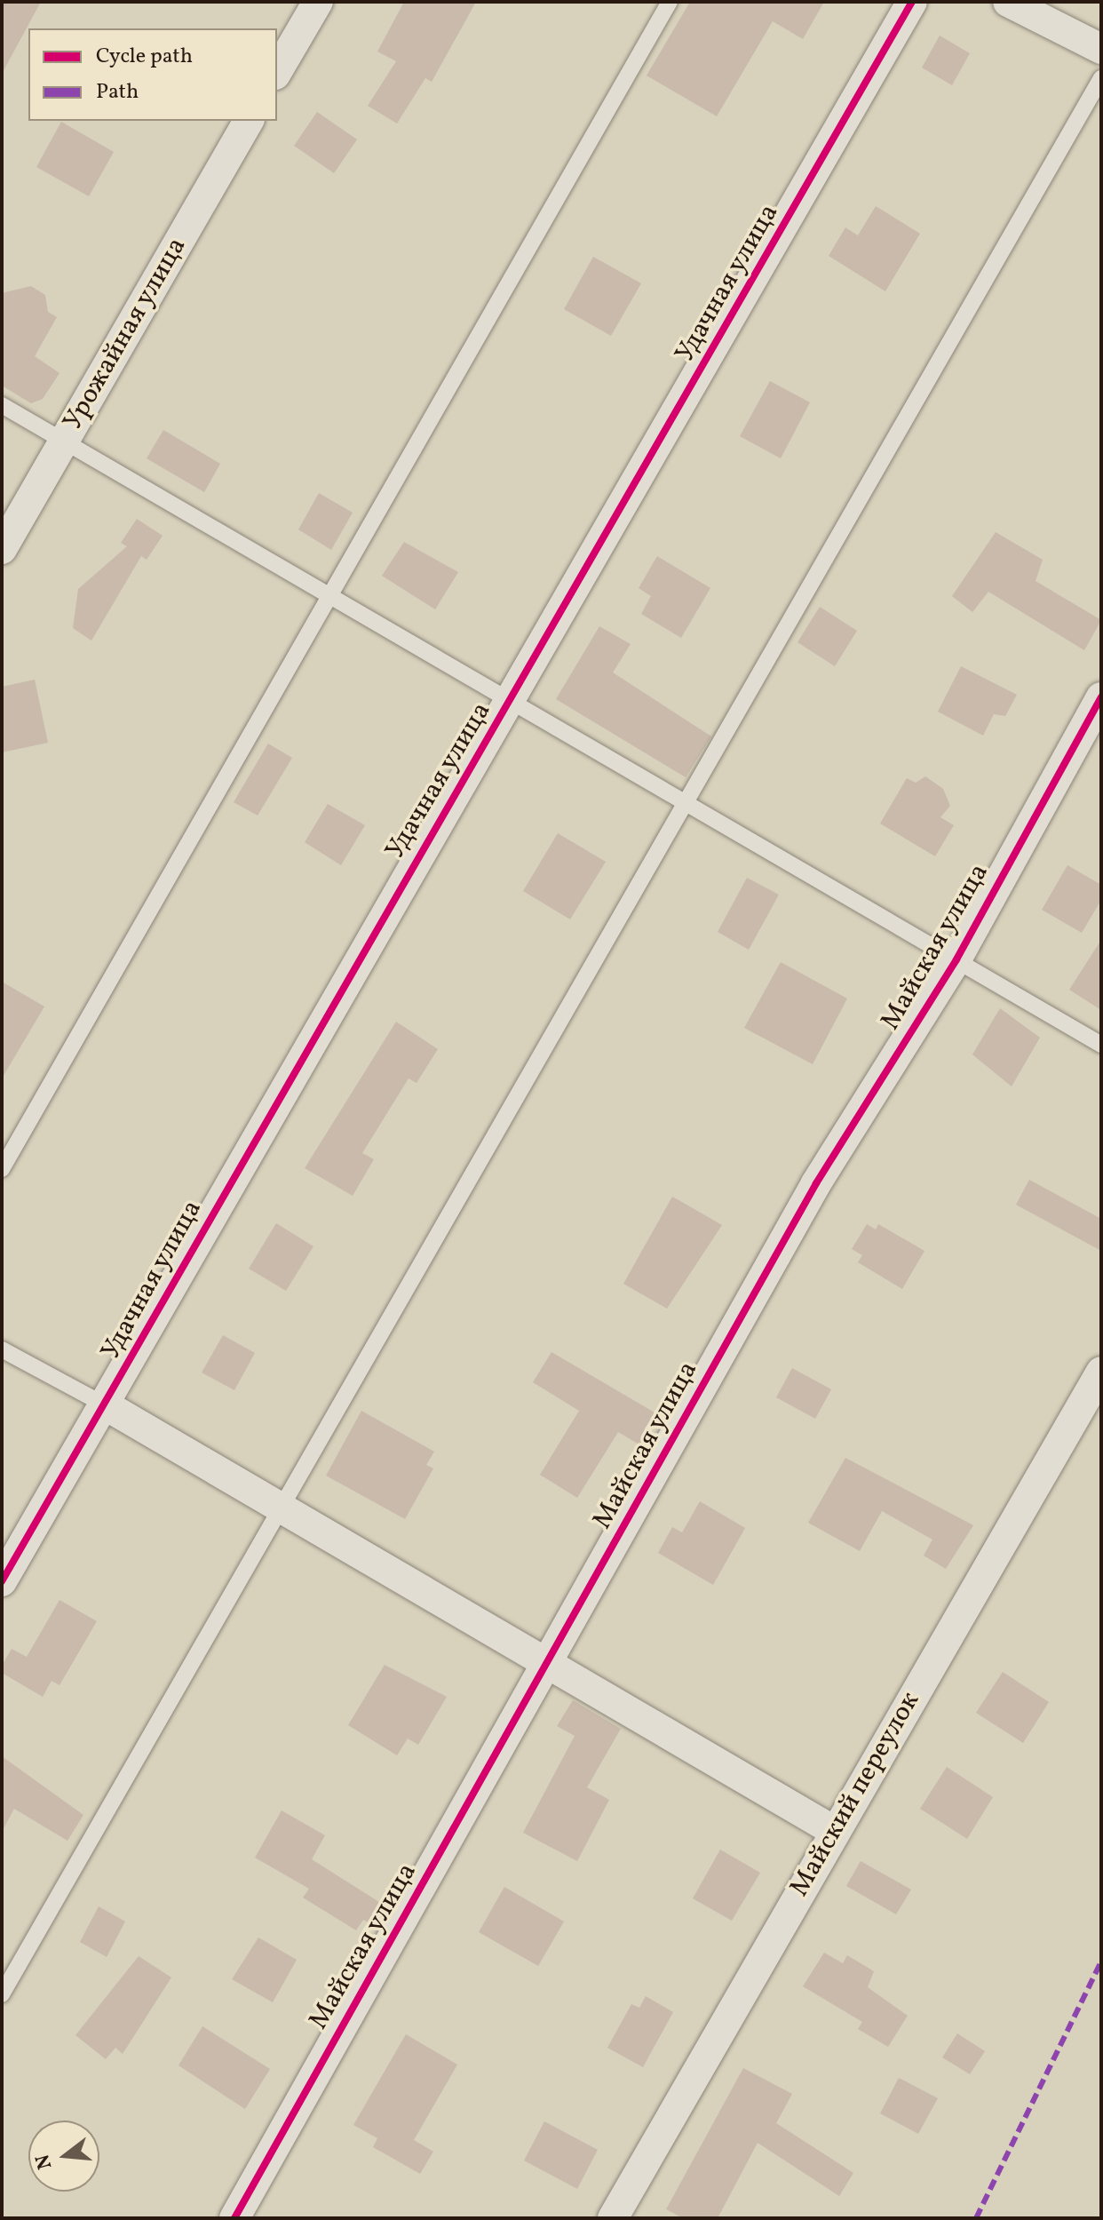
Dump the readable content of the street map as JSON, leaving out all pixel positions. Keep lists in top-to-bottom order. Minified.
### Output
{"streets":{"street":["Удачная улица","Урожайная улица","Майская улица","Майский переулок"]},"legend":["Cycle path","Path"],"north":"left"}
